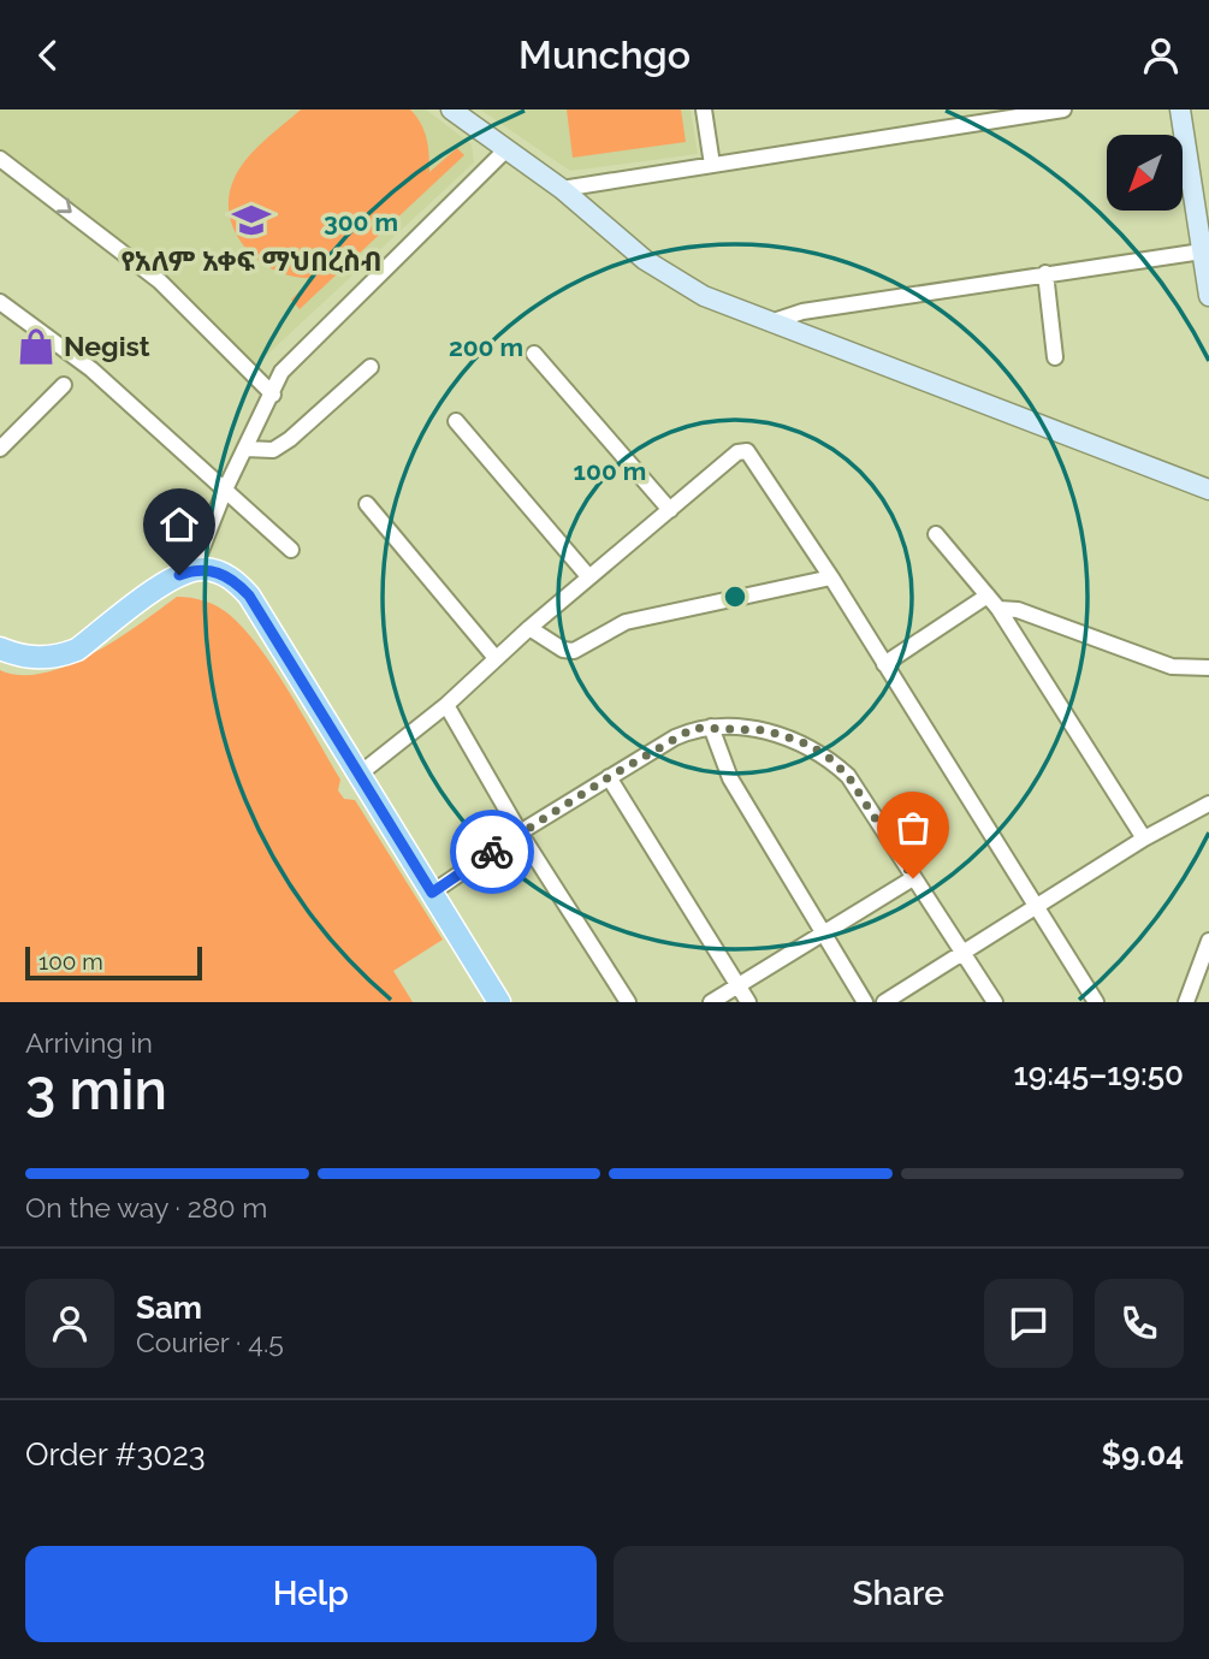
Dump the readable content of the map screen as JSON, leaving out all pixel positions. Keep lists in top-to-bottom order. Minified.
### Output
{"places":{"school or university":["የአለም አቀፍ ማህበረስብ"],"shop":["Negist"]},"scale_bar":"100 m","north":"bottom left","page":{"header":"Munchgo","scale":"100 m","heading":["3 min","Arriving in","19:45–19:50"],"panel":["Sam","Courier · 4.5","Order #3023","$9.04"],"bar":"On the way · 280 m","buttons":["Help","Share"]},"rings":["300 m","200 m","100 m"]}
